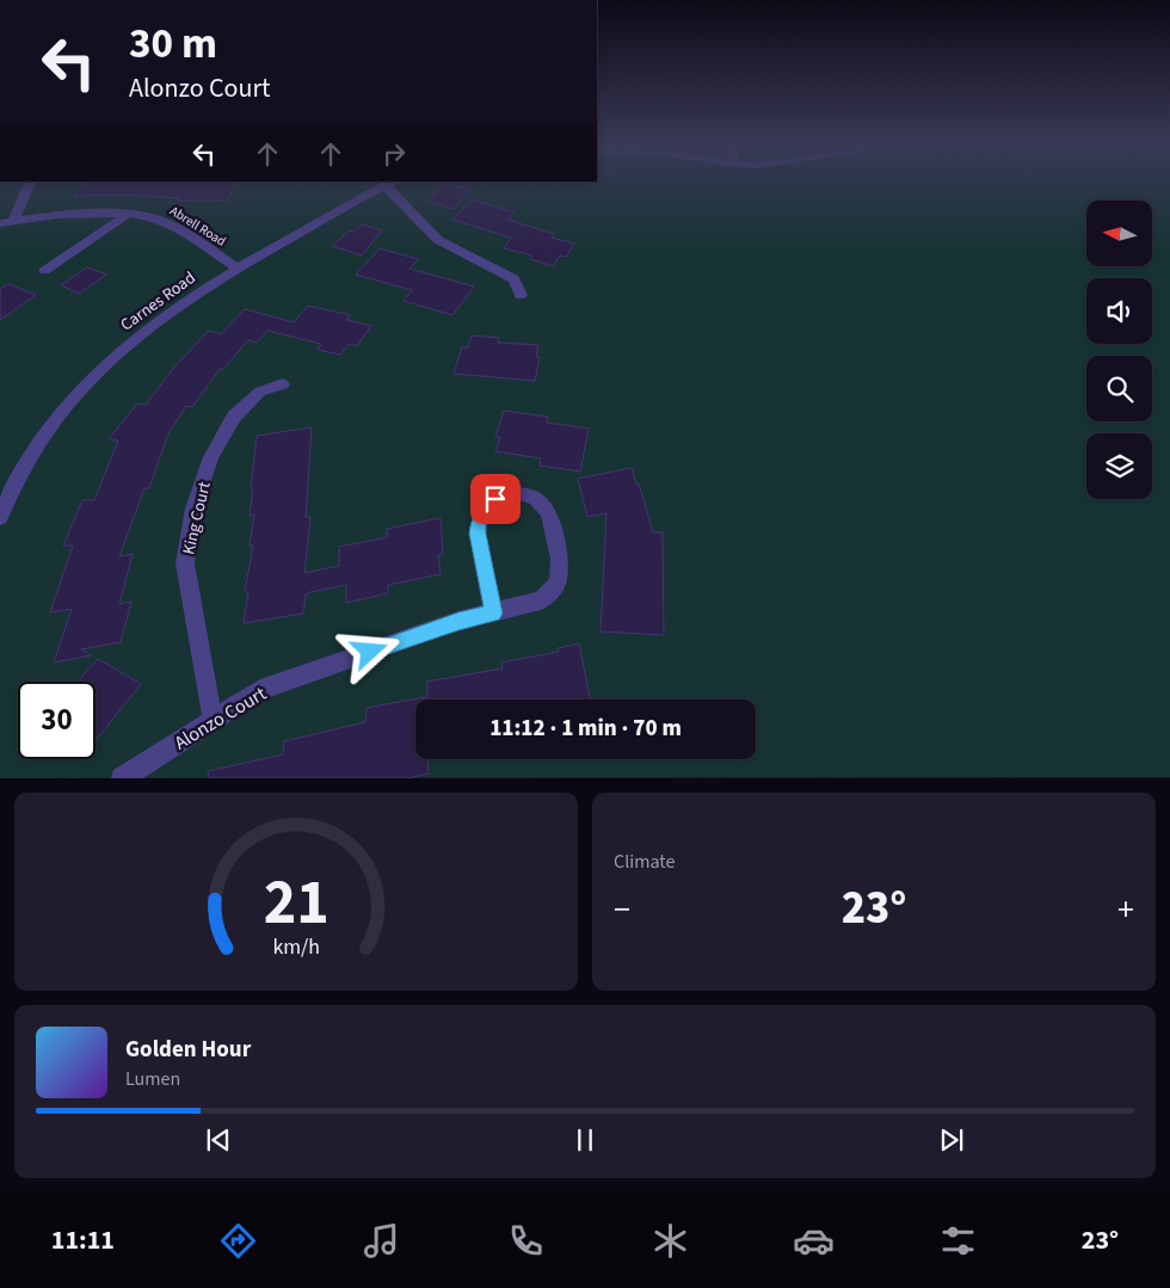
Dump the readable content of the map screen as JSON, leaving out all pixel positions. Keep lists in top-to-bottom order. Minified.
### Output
{"streets":{"street":["Abrell Road","Carnes Road","King Court","Alonzo Court"]},"crossings":[["Abrell Road","Carnes Road"],["King Court","Alonzo Court"]],"north":"left","page":{"turn":["30 m","Alonzo Court"],"limit":"30","trip":"11:12 · 1 min · 70 m","tile":"Climate","heat":["−","23°","+"],"song":["Golden Hour","Lumen"],"tabs":["11:11","23°"],"gauge":["21","km/h"]}}
